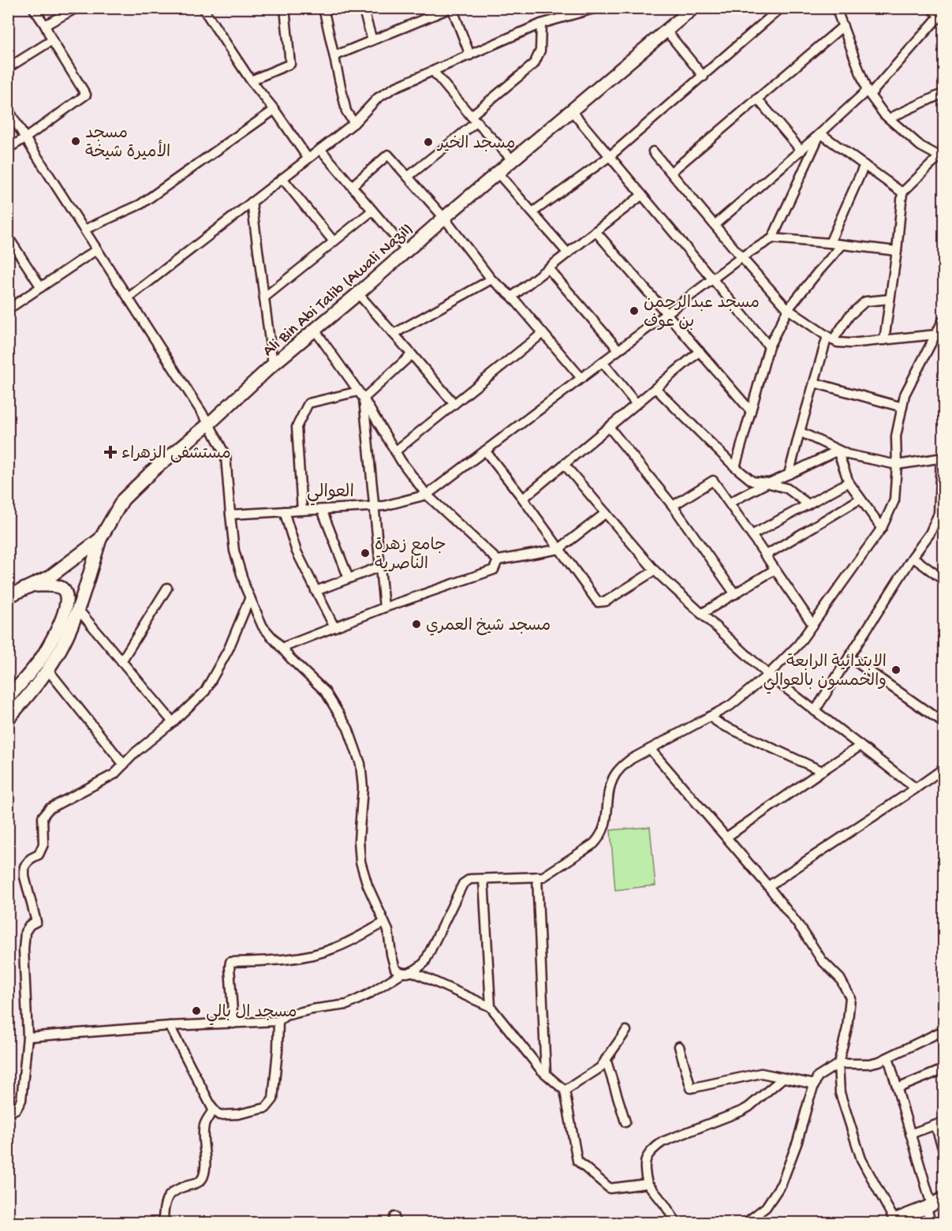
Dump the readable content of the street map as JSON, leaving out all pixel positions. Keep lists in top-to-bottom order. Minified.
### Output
{"streets":{"main road":["Ali Bin Abi Talib (Awali Nazil)"]},"districts":["العوالي"],"places":{"other":["مسجد الأميرة شيخة","مسجد الخير","مسجد عبدالرحمن بن عوف","جامع زهرة الناصرية","مسجد شيخ العمري","الابتدائية الرابعة والخمسون بالعوالي","مسجد ال بالي"],"health":["مستشفى الزهراء"]}}
